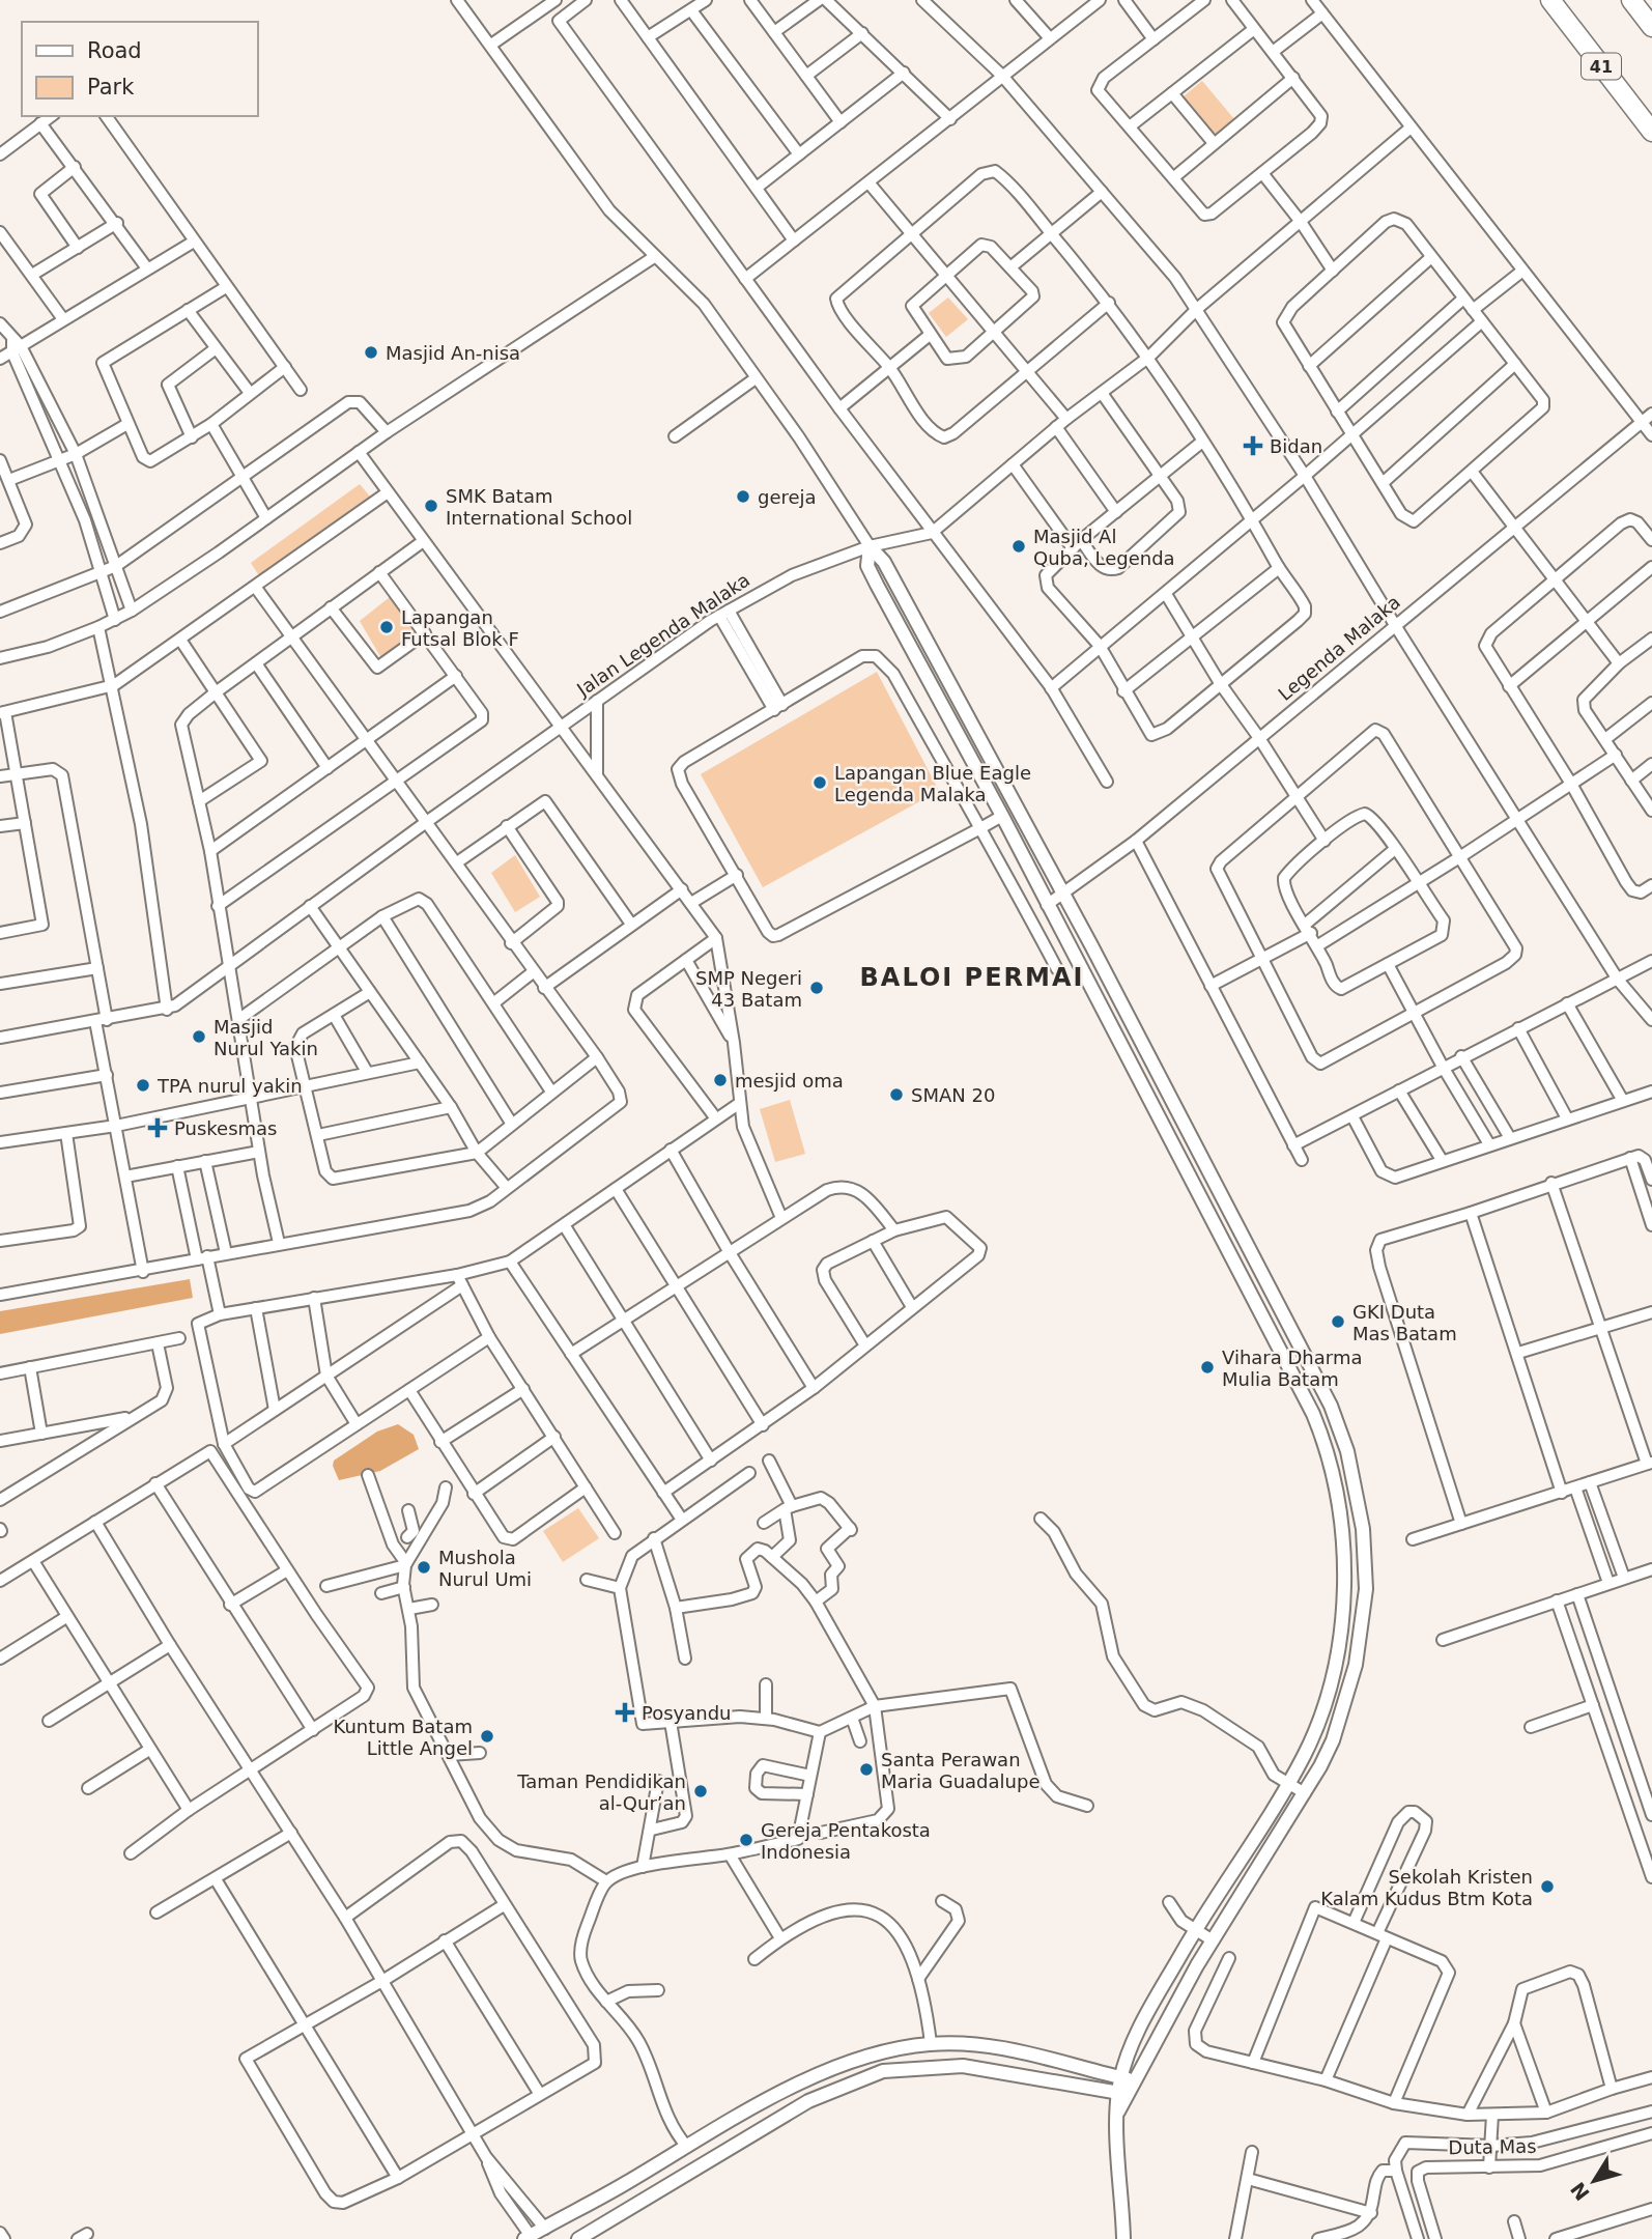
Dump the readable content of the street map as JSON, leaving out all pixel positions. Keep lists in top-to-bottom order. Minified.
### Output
{"streets":{"highway":["41"],"street":["Jalan Legenda Malaka","Legenda Malaka","Duta Mas"]},"districts":["BALOI PERMAI"],"places":{"other":["Masjid An-nisa","gereja","SMK Batam International School","Masjid Al Quba, Legenda","Lapangan Futsal Blok F","Lapangan Blue Eagle Legenda Malaka","SMP Negeri 43 Batam","Masjid Nurul Yakin","mesjid oma","TPA nurul yakin","SMAN 20","GKI Duta Mas Batam","Vihara Dharma Mulia Batam","Mushola Nurul Umi","Kuntum Batam Little Angel","Santa Perawan Maria Guadalupe","Taman Pendidikan al-Qur’an","Gereja Pentakosta Indonesia","Sekolah Kristen Kalam Kudus Btm Kota"],"health":["Bidan","Puskesmas","Posyandu"]},"legend":["Road","Park"],"north":"bottom left"}
